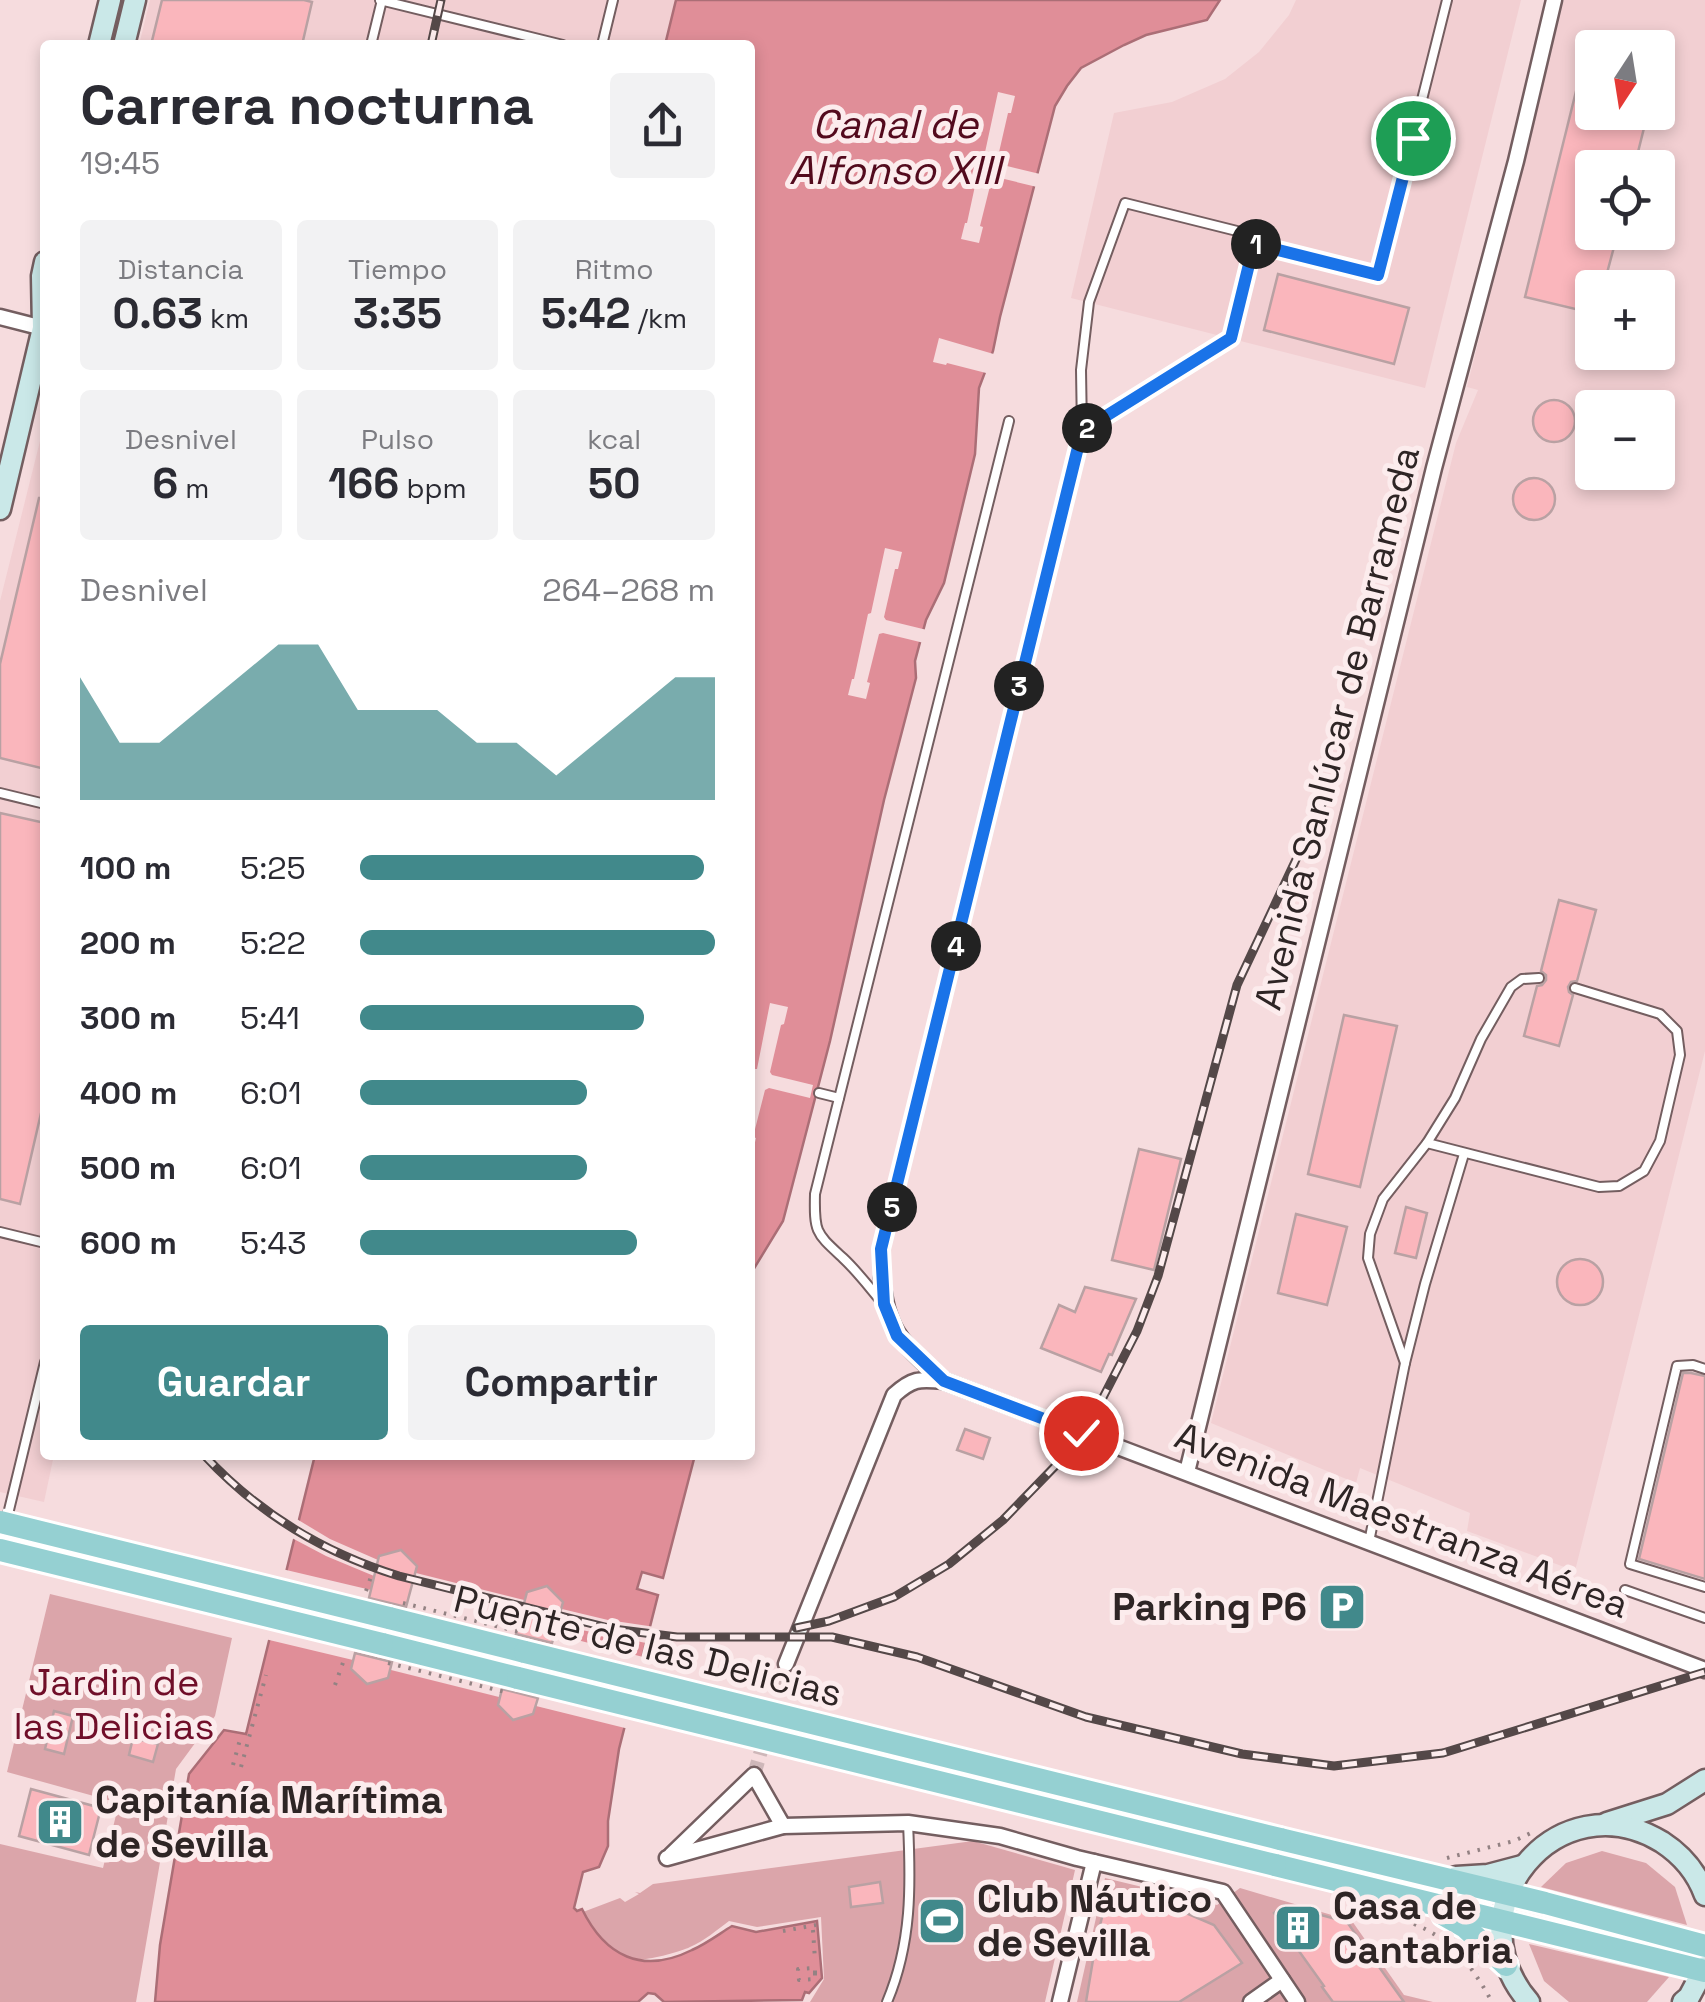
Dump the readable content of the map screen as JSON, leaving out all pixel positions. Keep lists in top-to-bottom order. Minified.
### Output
{"streets":{"main road":["Puente de las Delicias"],"street":["Avenida Sanlúcar de Barrameda","Avenida Maestranza Aérea"]},"crossings":[["Avenida Sanlúcar de Barrameda","Avenida Maestranza Aérea"]],"water":["Canal de Alfonso XIII"],"parks":["Jardin de las Delicias"],"places":{"parking":["Parking P6"],"building":["Capitanía Marítima de Sevilla","Casa de Cantabria"],"sports":["Club Náutico de Sevilla"]},"north":"bottom","page":{"map_buttons":["+","−"],"heading":["Carrera nocturna","19:45"],"stats":[["Distancia","0.63 km"],["Tiempo","3:35"],["Ritmo","5:42 /km"],["Desnivel","6 m"],["Pulso","166 bpm"],["kcal","50"]],"pins":["1","2","3","4","5"],"chart":["Desnivel","264–268 m"],"list":[{"name":"100 m","note":"5:25"},{"name":"200 m","note":"5:22"},{"name":"300 m","note":"5:41"},{"name":"400 m","note":"6:01"},{"name":"500 m","note":"6:01"},{"name":"600 m","note":"5:43"}],"buttons":["Guardar","Compartir"]}}
